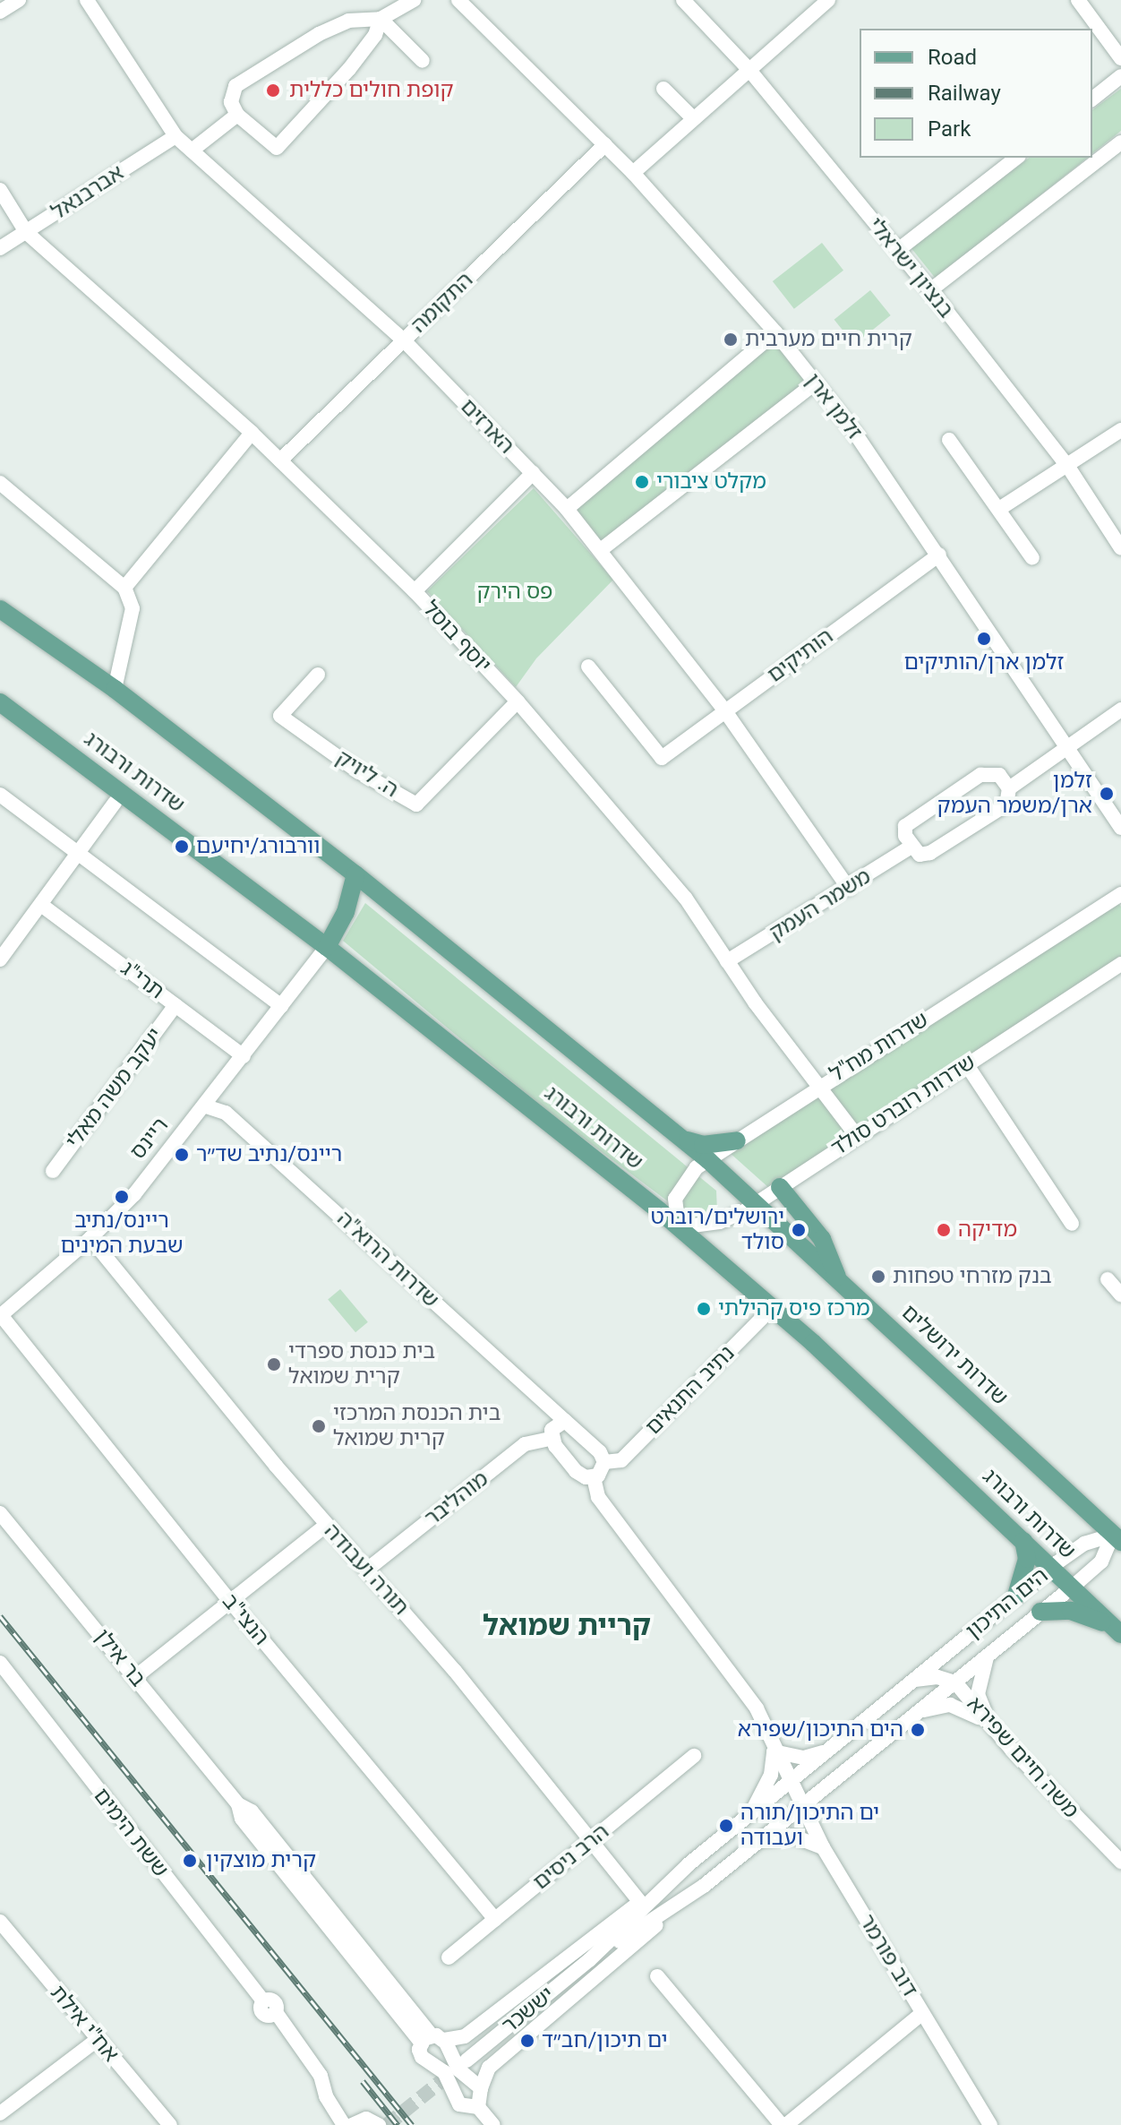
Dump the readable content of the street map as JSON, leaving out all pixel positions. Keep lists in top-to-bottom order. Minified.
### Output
{"streets":{"main road":["שדרות ורבורג","ריינס","שדרות ירושלים"],"street":["אברבנאל","בנציון ישראלי","התקומה","זלמן ארן","הארזים","יוסף בוסל","הותיקים","ה. ליויק","משמר העמק","תרי\"ג","שדרות מח\"ל","יעקב משה מאלי","שדרות רוברט סולד","שדרות הרוא\"ה","נתיב התנאים","מוהליבר","תורה ועבודה","הים התיכון","הנצי\"ב","בר אילן","משה חיים שפירא","ששת הימים","הרב ניסים","דוב פורמר","יששכר","אח\"י אילת"]},"crossings":[["אברבנאל","הארזים"],["אברבנאל","יוסף בוסל"],["התקומה","זלמן ארן"],["התקומה","הארזים"],["התקומה","יוסף בוסל"],["זלמן ארן","הותיקים"],["הארזים","הותיקים"],["הארזים","משמר העמק"],["יוסף בוסל","ה. ליויק"],["יוסף בוסל","משמר העמק"],["יוסף בוסל","שדרות מח\"ל"],["יוסף בוסל","שדרות רוברט סולד"],["שדרות ורבורג","שדרות מח\"ל"],["שדרות ורבורג","שדרות רוברט סולד"],["שדרות ורבורג","ריינס"],["שדרות ורבורג","נתיב התנאים"],["שדרות ורבורג","הים התיכון"],["תרי\"ג","יעקב משה מאלי"],["תרי\"ג","ריינס"],["שדרות מח\"ל","שדרות רוברט סולד"],["שדרות רוברט סולד","שדרות ירושלים"],["ריינס","שדרות הרוא\"ה"],["ריינס","תורה ועבודה"],["ריינס","הנצי\"ב"],["שדרות הרוא\"ה","נתיב התנאים"],["שדרות ירושלים","הים התיכון"],["מוהליבר","תורה ועבודה"],["תורה ועבודה","הרב ניסים"],["הים התיכון","משה חיים שפירא"],["הים התיכון","דוב פורמר"],["הים התיכון","יששכר"],["הנצי\"ב","הרב ניסים"]],"districts":["קריית שמואל"],"parks":["פס הירק"],"places":["קופת חולים כללית","קרית חיים מערבית","מקלט ציבורי","זלמן ארן/הותיקים","זלמן ארן/משמר העמק","וורבורג/יחיעם","ריינס/נתיב שד״ר","ריינס/נתיב שבעת המינים","ירושלים/רוברט סולד","מדיקה","בנק מזרחי טפחות","מרכז פיס קהילתי","בית כנסת ספרדי קרית שמואל","בית הכנסת המרכזי קרית שמואל","הים התיכון/שפירא","ים התיכון/תורה ועבודה","קרית מוצקין","ים תיכון/חב״ד"],"legend":["Road","Railway","Park"]}
